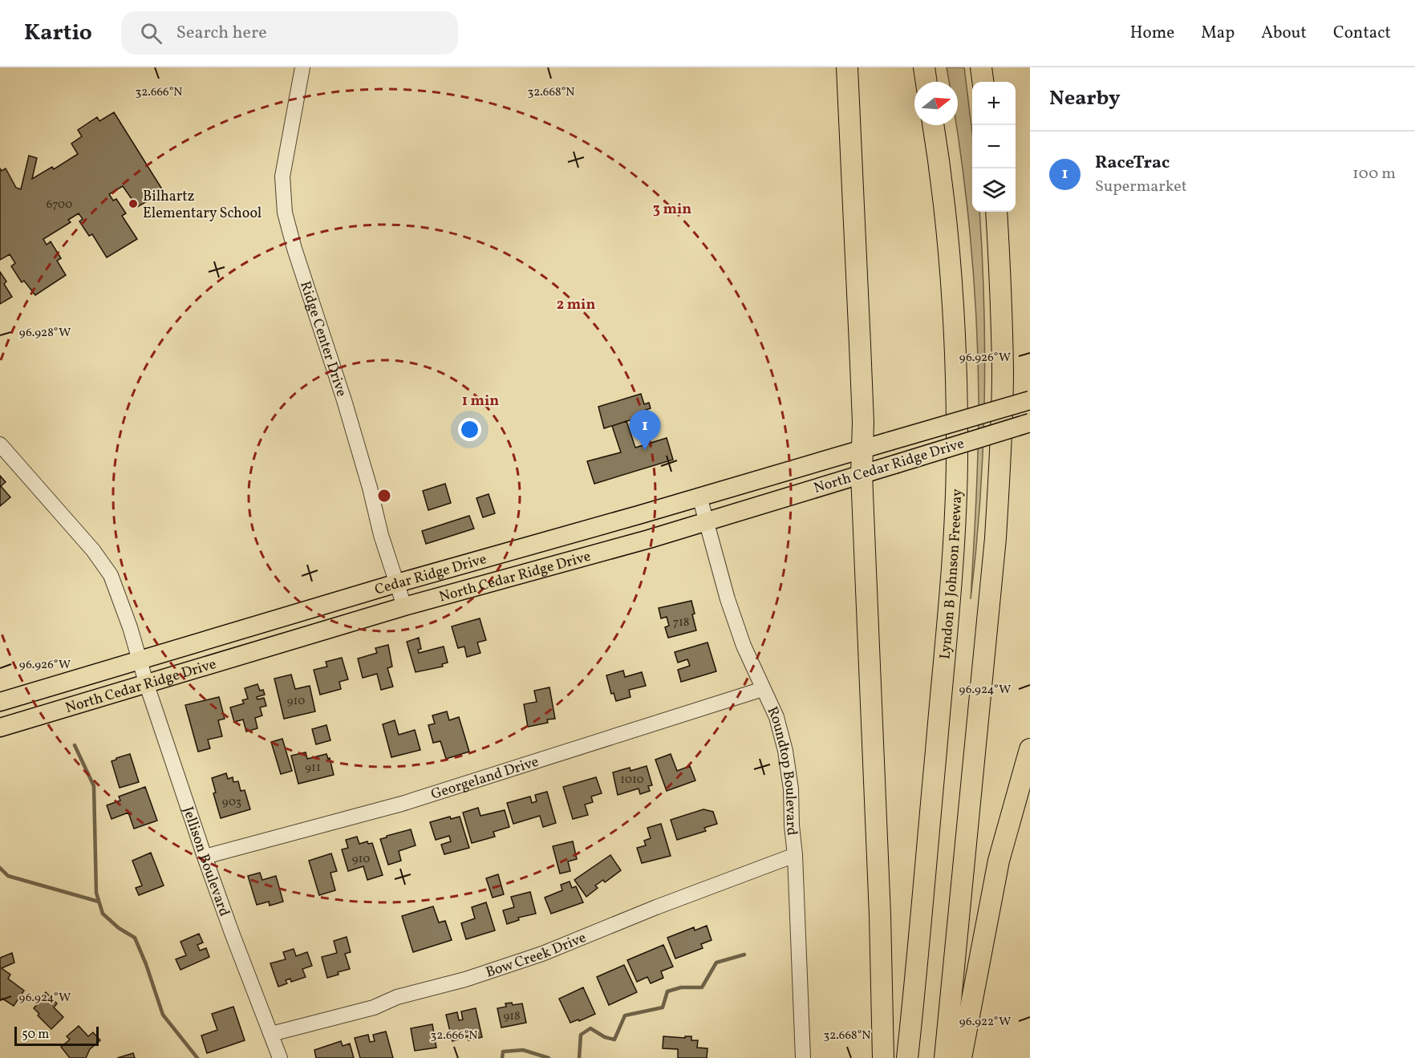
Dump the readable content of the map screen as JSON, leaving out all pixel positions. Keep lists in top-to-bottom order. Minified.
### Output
{"streets":{"highway":["Lyndon B Johnson Freeway"],"main road":["North Cedar Ridge Drive","Cedar Ridge Drive"],"street":["Ridge Center Drive","Roundtop Boulevard","Georgeland Drive","Jellison Boulevard","Bow Creek Drive"]},"crossings":[["Ridge Center Drive","North Cedar Ridge Drive"],["Ridge Center Drive","Cedar Ridge Drive"],["North Cedar Ridge Drive","Cedar Ridge Drive"],["North Cedar Ridge Drive","Roundtop Boulevard"],["North Cedar Ridge Drive","Jellison Boulevard"],["Cedar Ridge Drive","Roundtop Boulevard"],["Cedar Ridge Drive","Jellison Boulevard"],["Roundtop Boulevard","Georgeland Drive"],["Roundtop Boulevard","Bow Creek Drive"],["Georgeland Drive","Jellison Boulevard"],["Jellison Boulevard","Bow Creek Drive"]],"places":["Bilhartz Elementary School"],"house_numbers":["6700","718","910","911","1010","903","910","918"],"scale_bar":"50 m","north":"right","page":{"header":"Kartio","search":"Search here","nav":["Home","Map","About","Contact"],"heading":"Nearby","map_buttons":["+","−"],"list":[{"mark":"1","name":"RaceTrac","note":"Supermarket","value":"100 m"}],"pins":"1","scale":"50 m"},"coordinates":["32.666°N","32.668°N","96.928°W","96.926°W","96.924°W","96.922°W"],"rings":["3 min","2 min","1 min"]}
